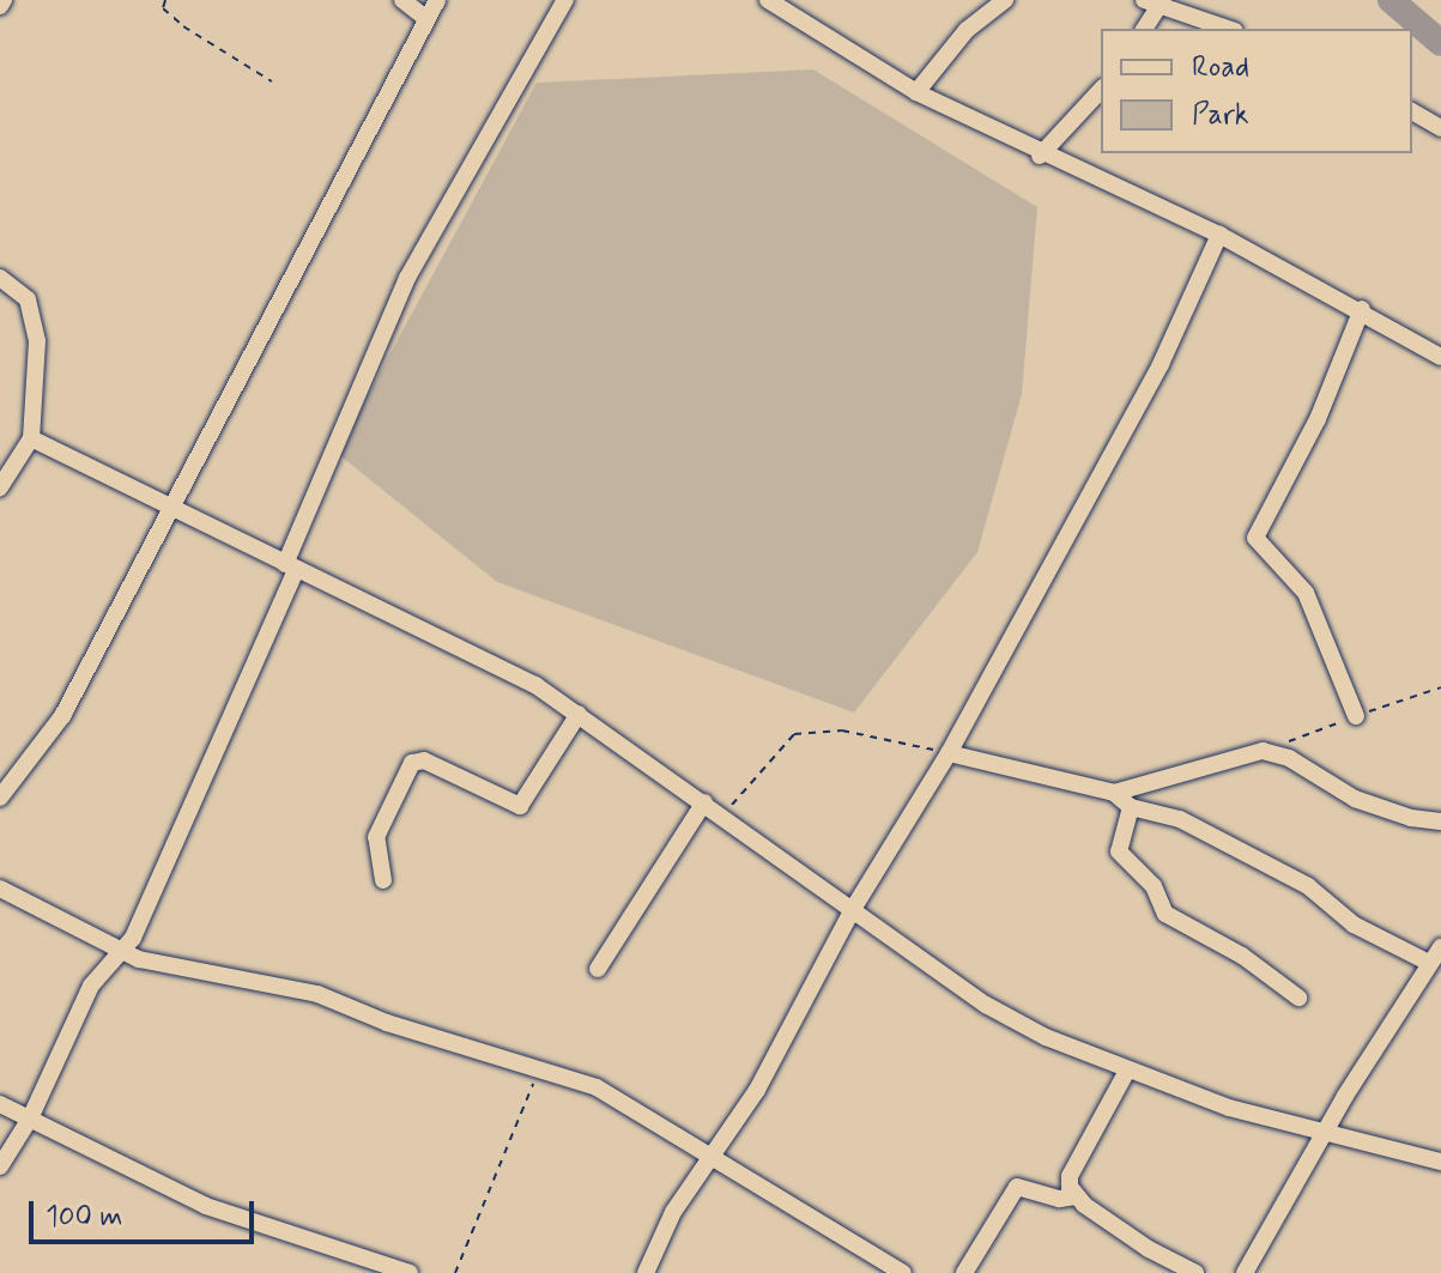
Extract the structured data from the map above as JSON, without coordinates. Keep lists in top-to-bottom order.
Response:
{
  "legend": ["Road", "Park"],
  "scale_bar": "100 m"
}
